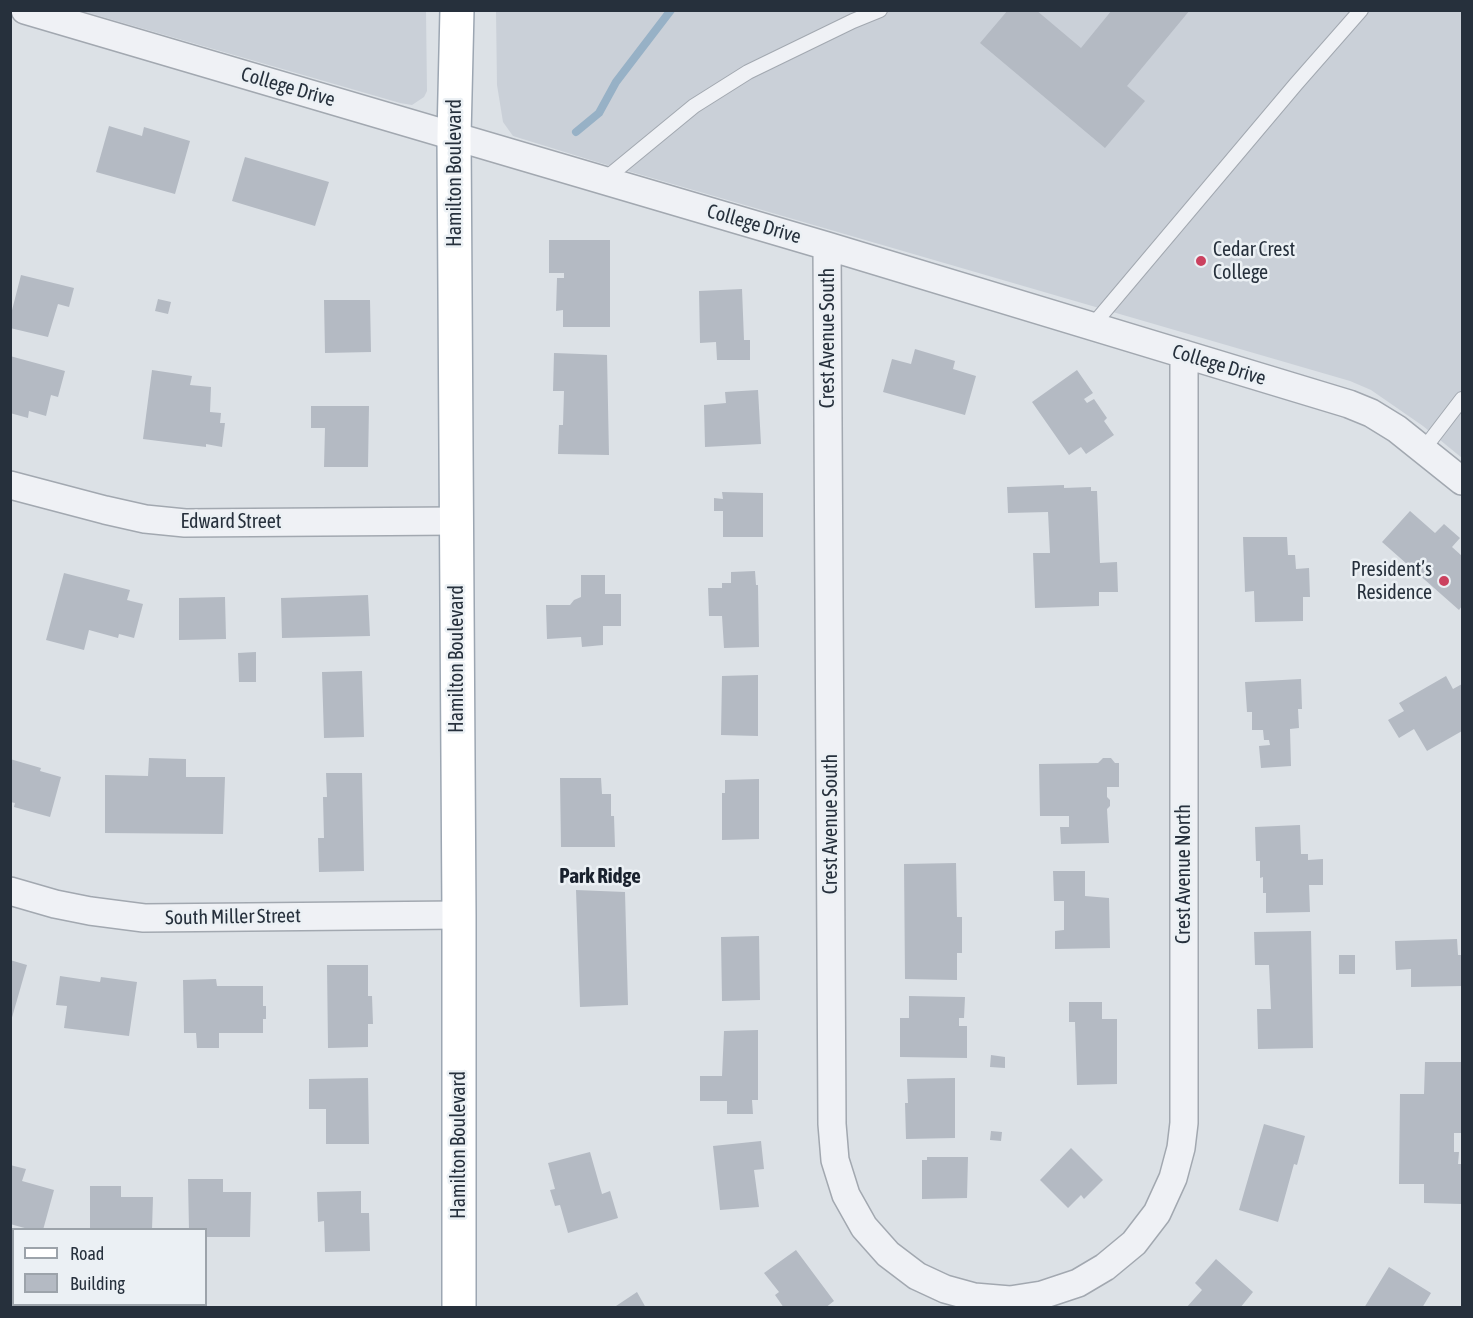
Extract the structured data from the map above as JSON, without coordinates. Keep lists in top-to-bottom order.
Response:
{
  "streets": {
    "main road": ["Hamilton Boulevard"],
    "street": [
      "College Drive",
      "Crest Avenue South",
      "Edward Street",
      "Crest Avenue North",
      "South Miller Street"
    ]
  },
  "crossings": [
    ["College Drive", "Hamilton Boulevard"],
    ["College Drive", "Crest Avenue South"],
    ["College Drive", "Crest Avenue North"],
    ["Hamilton Boulevard", "Edward Street"],
    ["Hamilton Boulevard", "South Miller Street"],
    ["Crest Avenue South", "Crest Avenue North"]
  ],
  "districts": ["Park Ridge"],
  "places": ["Cedar Crest College", "President’s Residence"],
  "legend": ["Road", "Building"]
}
